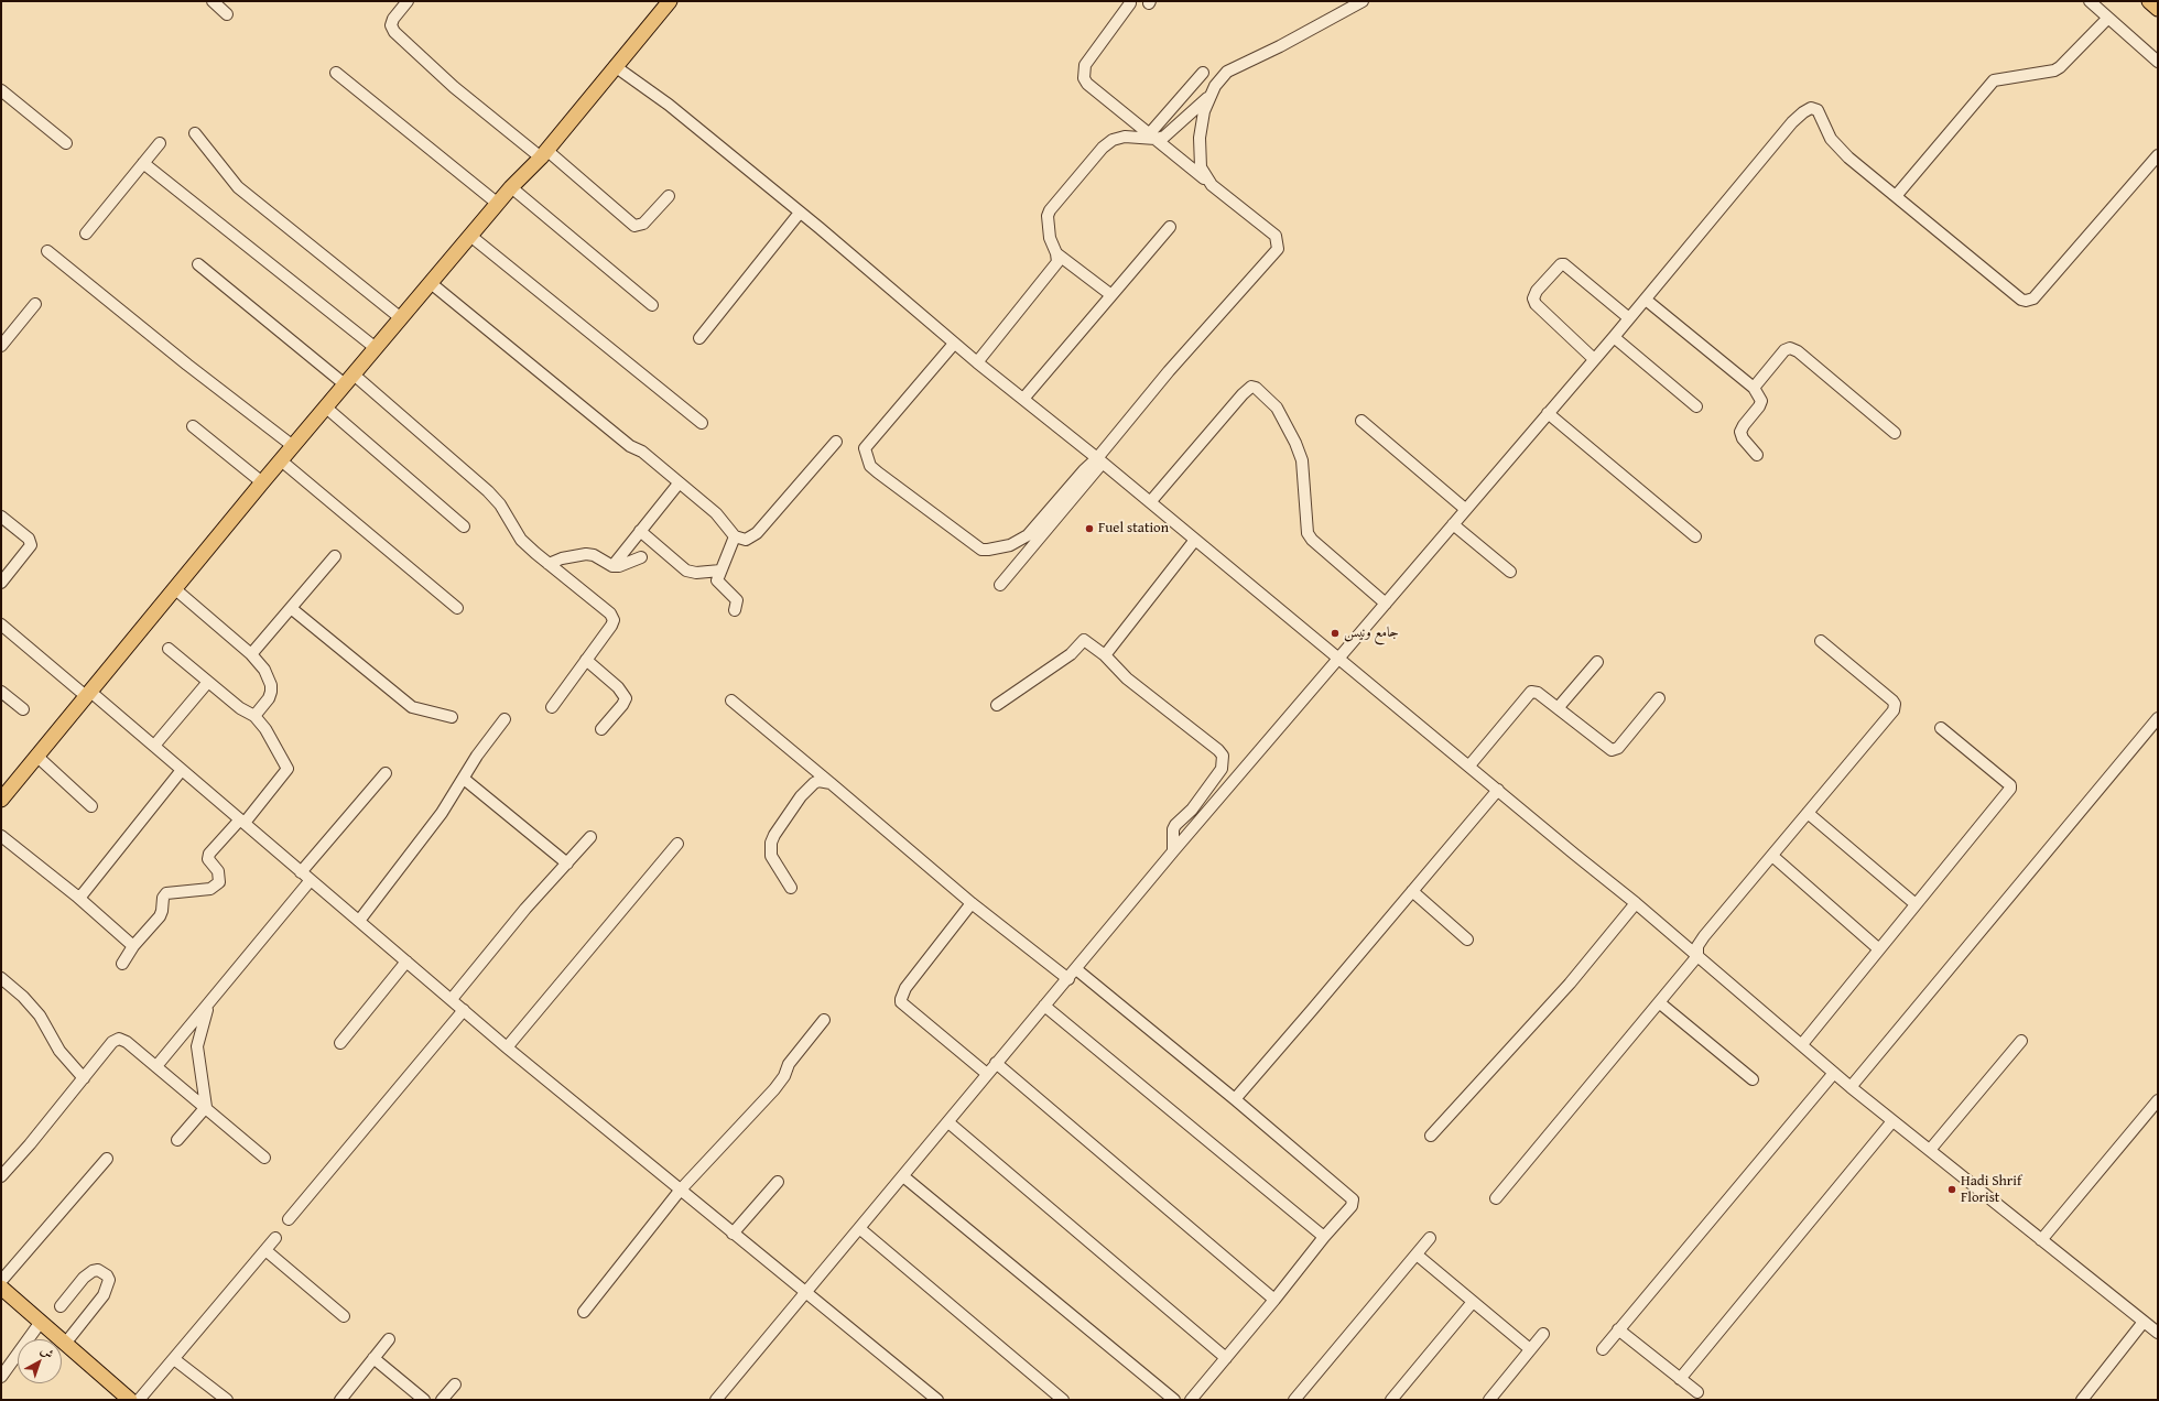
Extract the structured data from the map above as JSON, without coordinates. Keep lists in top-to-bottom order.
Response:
{
  "places": ["Fuel station", "جامع ونيس", "Hadi Shrif Florist"],
  "north": "top right"
}
